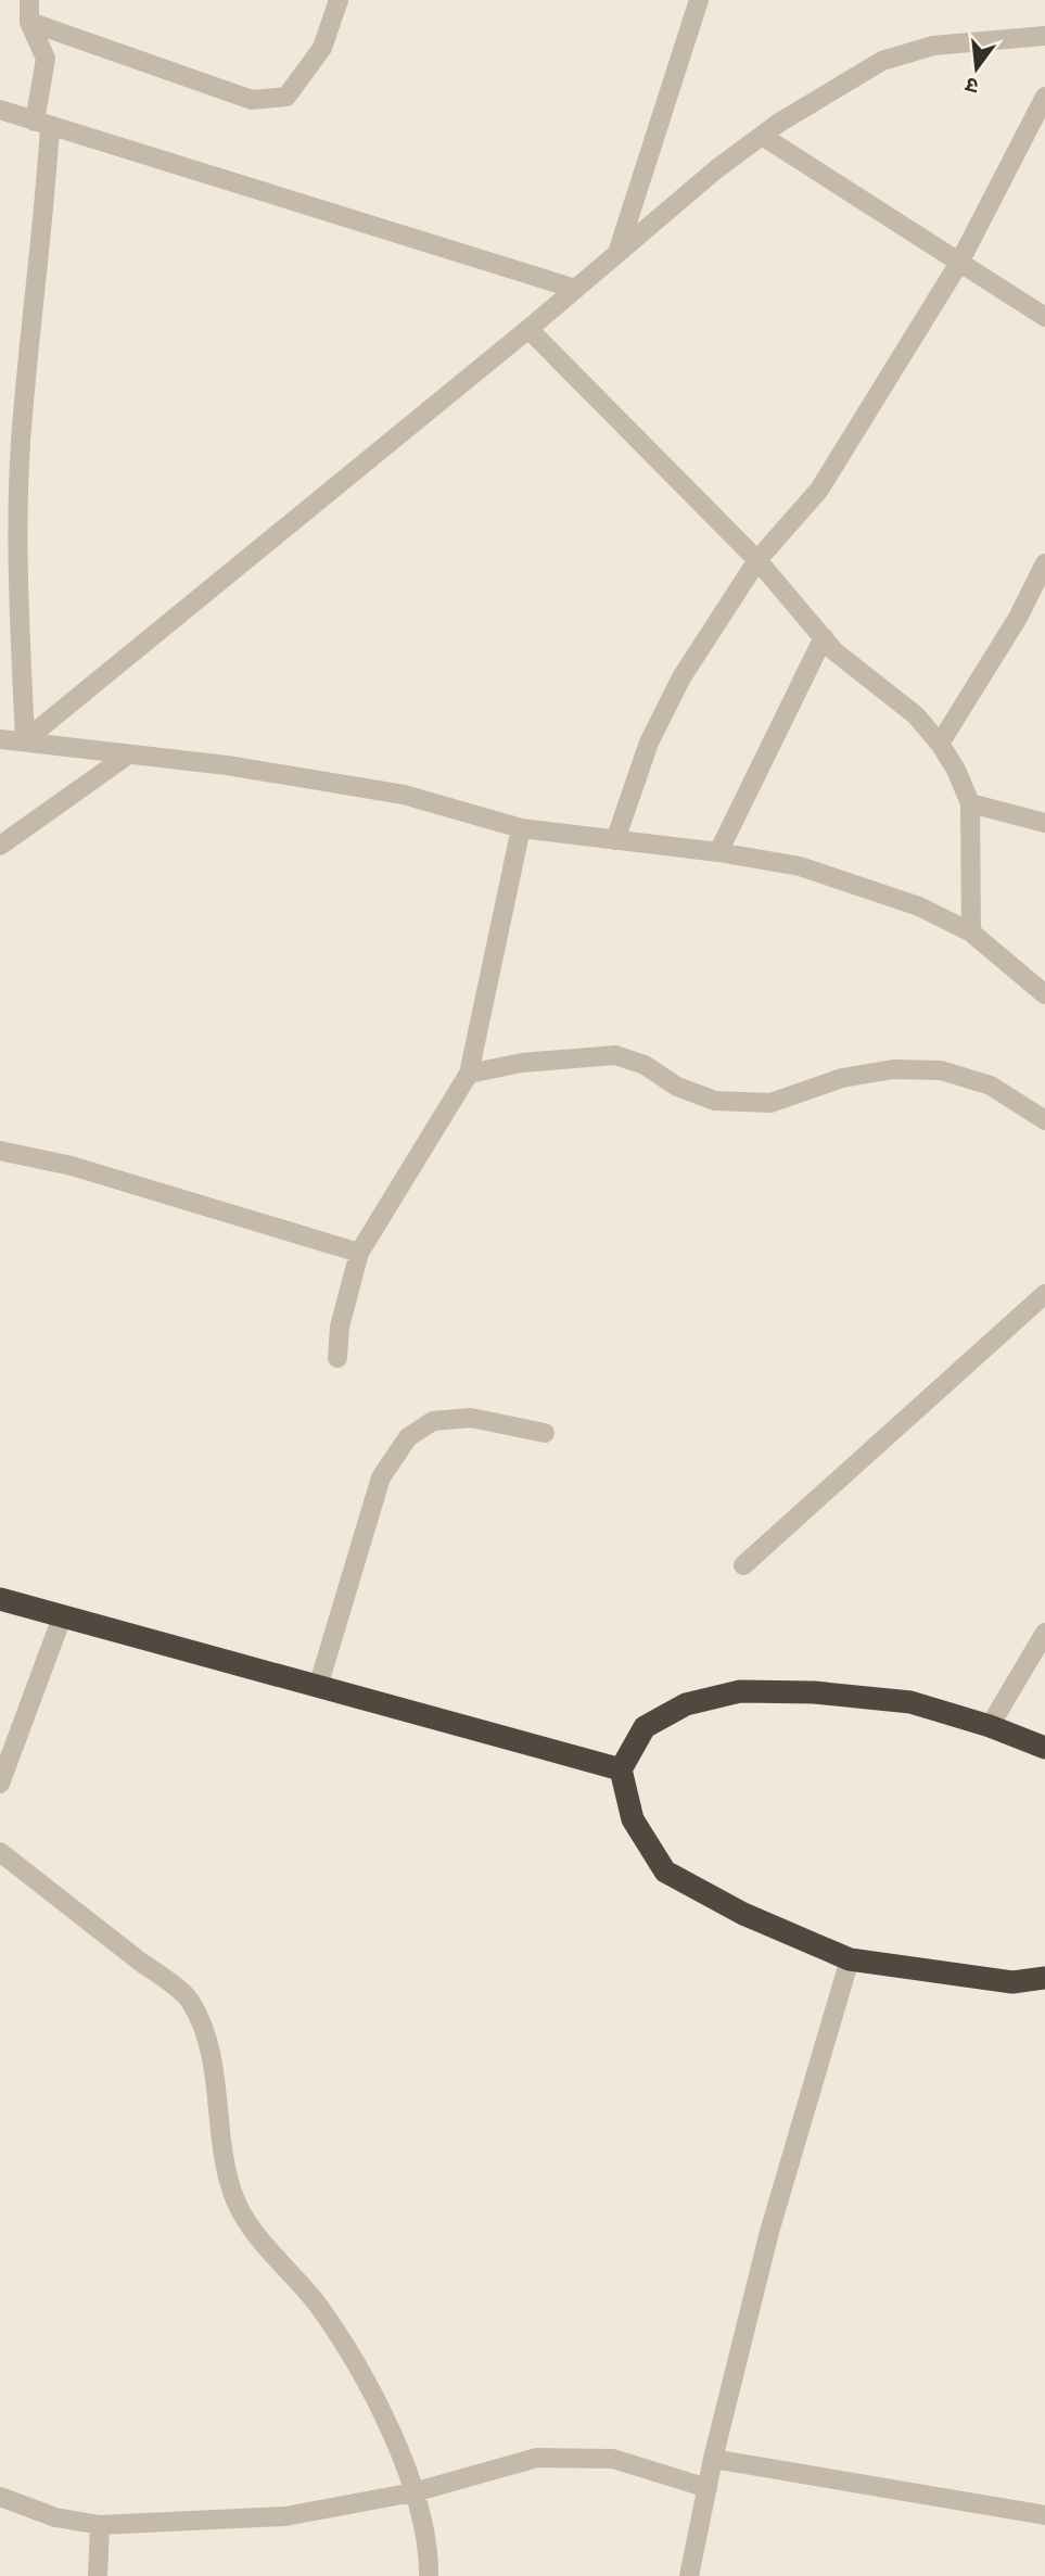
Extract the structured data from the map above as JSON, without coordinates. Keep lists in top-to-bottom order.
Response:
{
  "north": "bottom"
}
